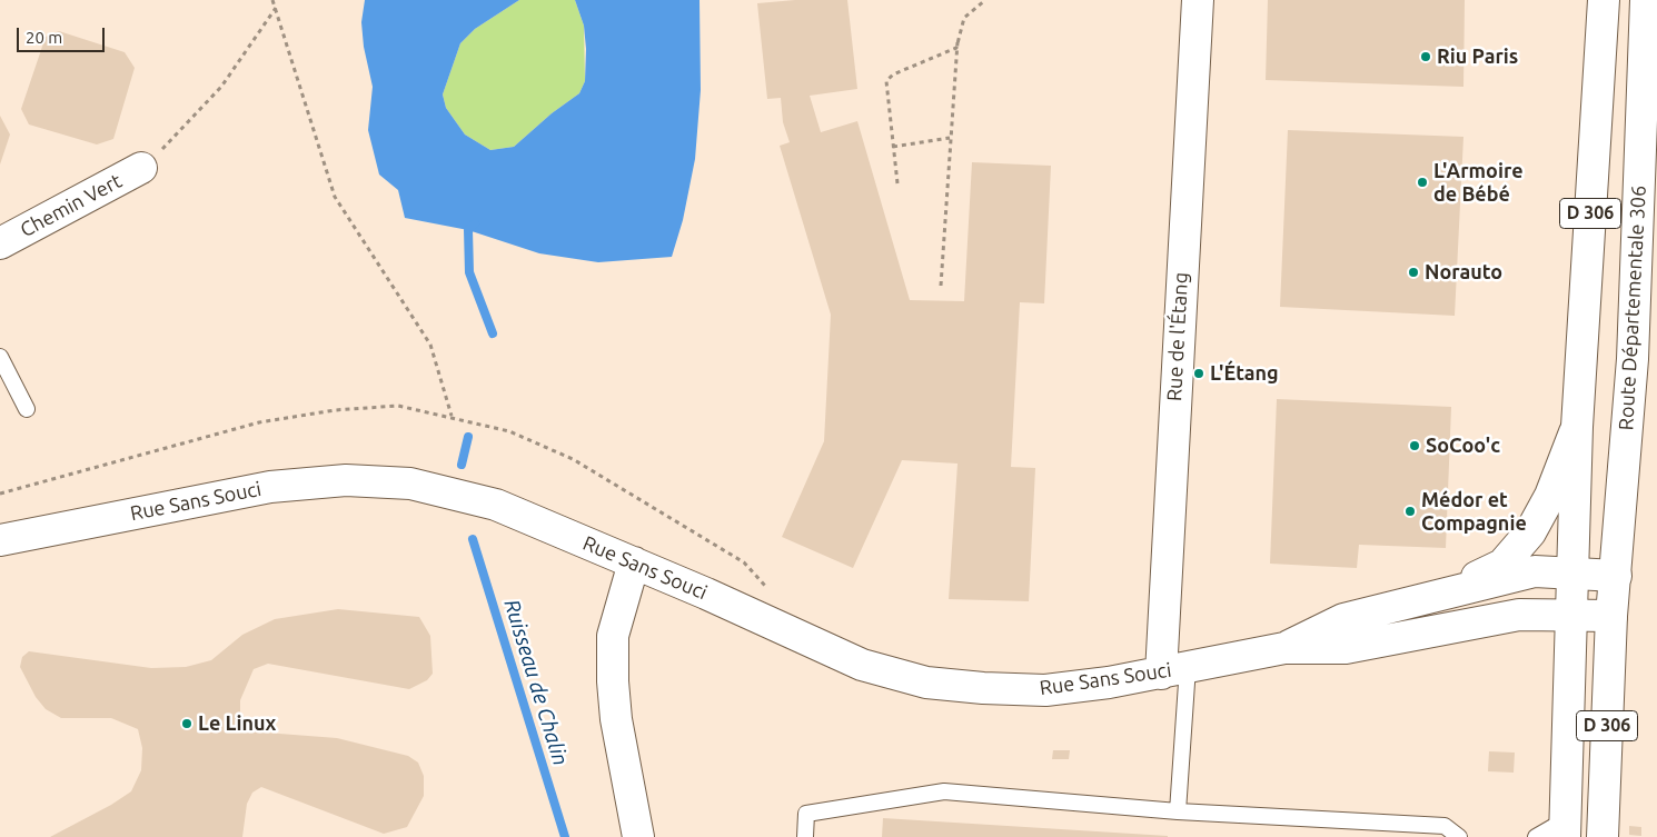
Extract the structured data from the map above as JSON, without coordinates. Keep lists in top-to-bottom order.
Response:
{
  "streets": {
    "main road": [
      "Chemin Vert",
      "D 306",
      "Route Départementale 306",
      "Rue de l'Étang",
      "Rue Sans Souci"
    ]
  },
  "crossings": [
    ["D 306", "Rue Sans Souci"],
    ["Route Départementale 306", "Rue Sans Souci"],
    ["Rue de l'Étang", "Rue Sans Souci"]
  ],
  "water": ["Ruisseau de Chalin"],
  "places": [
    "Riu Paris",
    "L'Armoire de Bébé",
    "Norauto",
    "L'Étang",
    "SoCoo'c",
    "Médor et Compagnie",
    "Le Linux"
  ],
  "scale_bar": "20 m"
}
